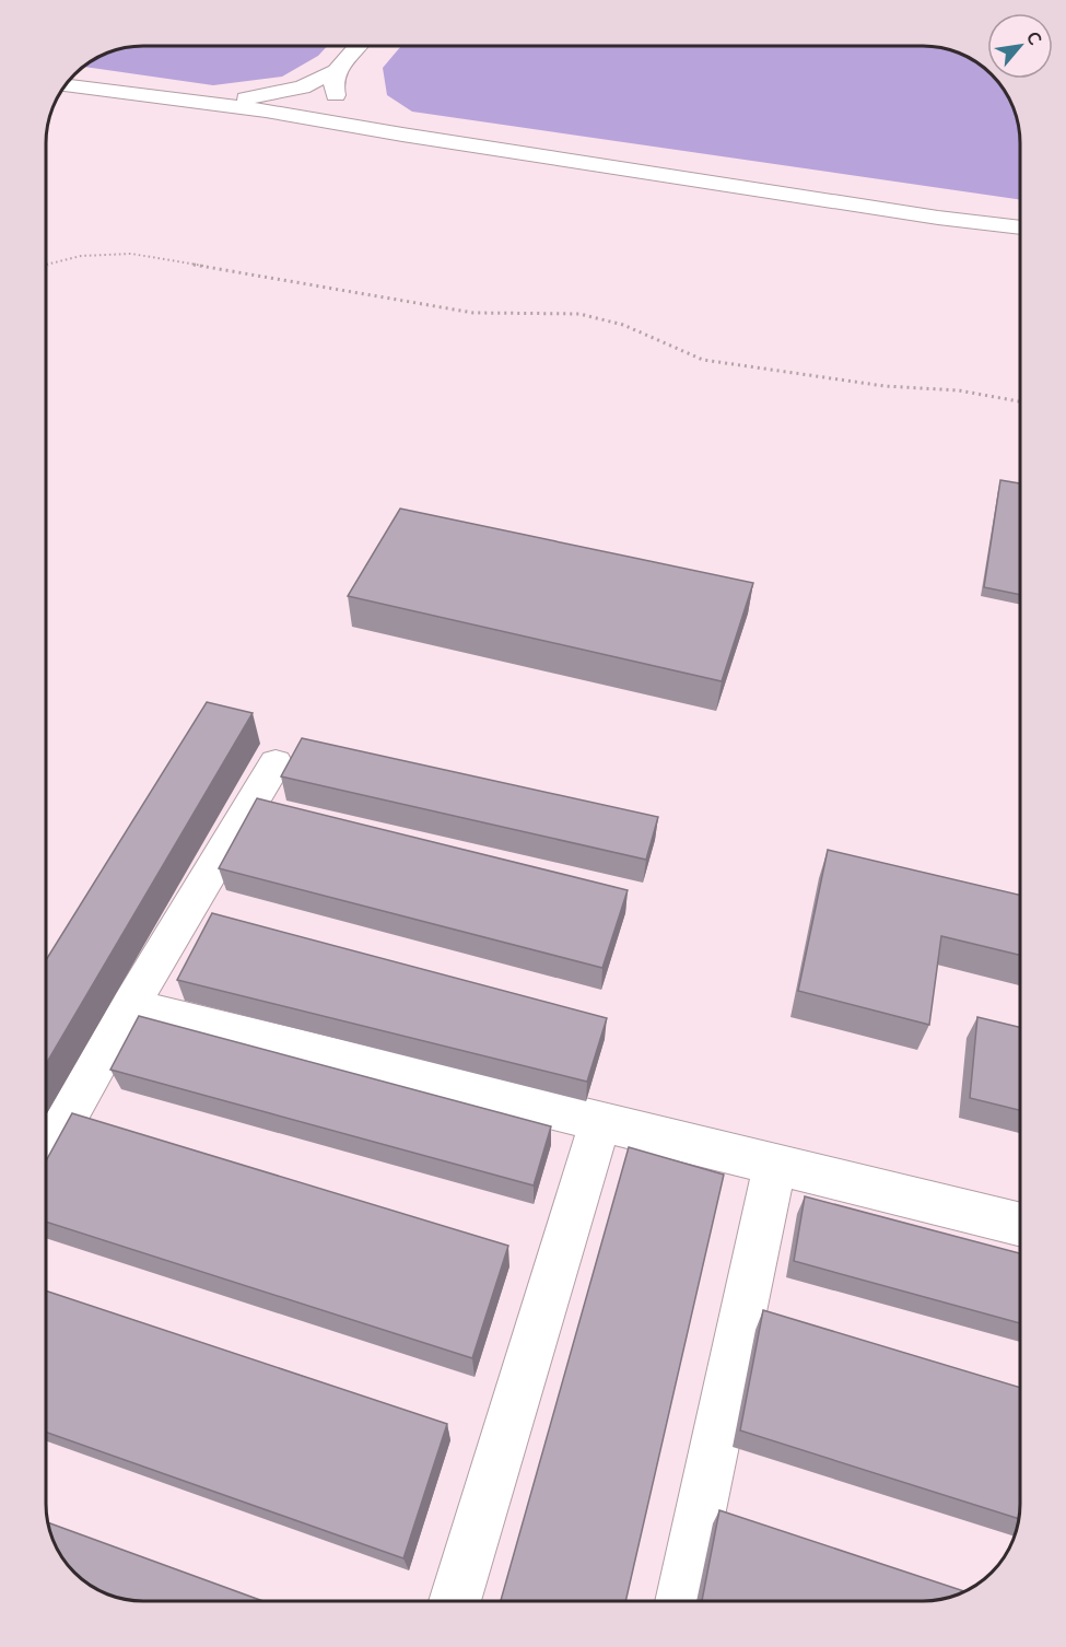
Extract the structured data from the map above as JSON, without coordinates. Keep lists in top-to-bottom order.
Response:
{
  "north": "top right"
}
